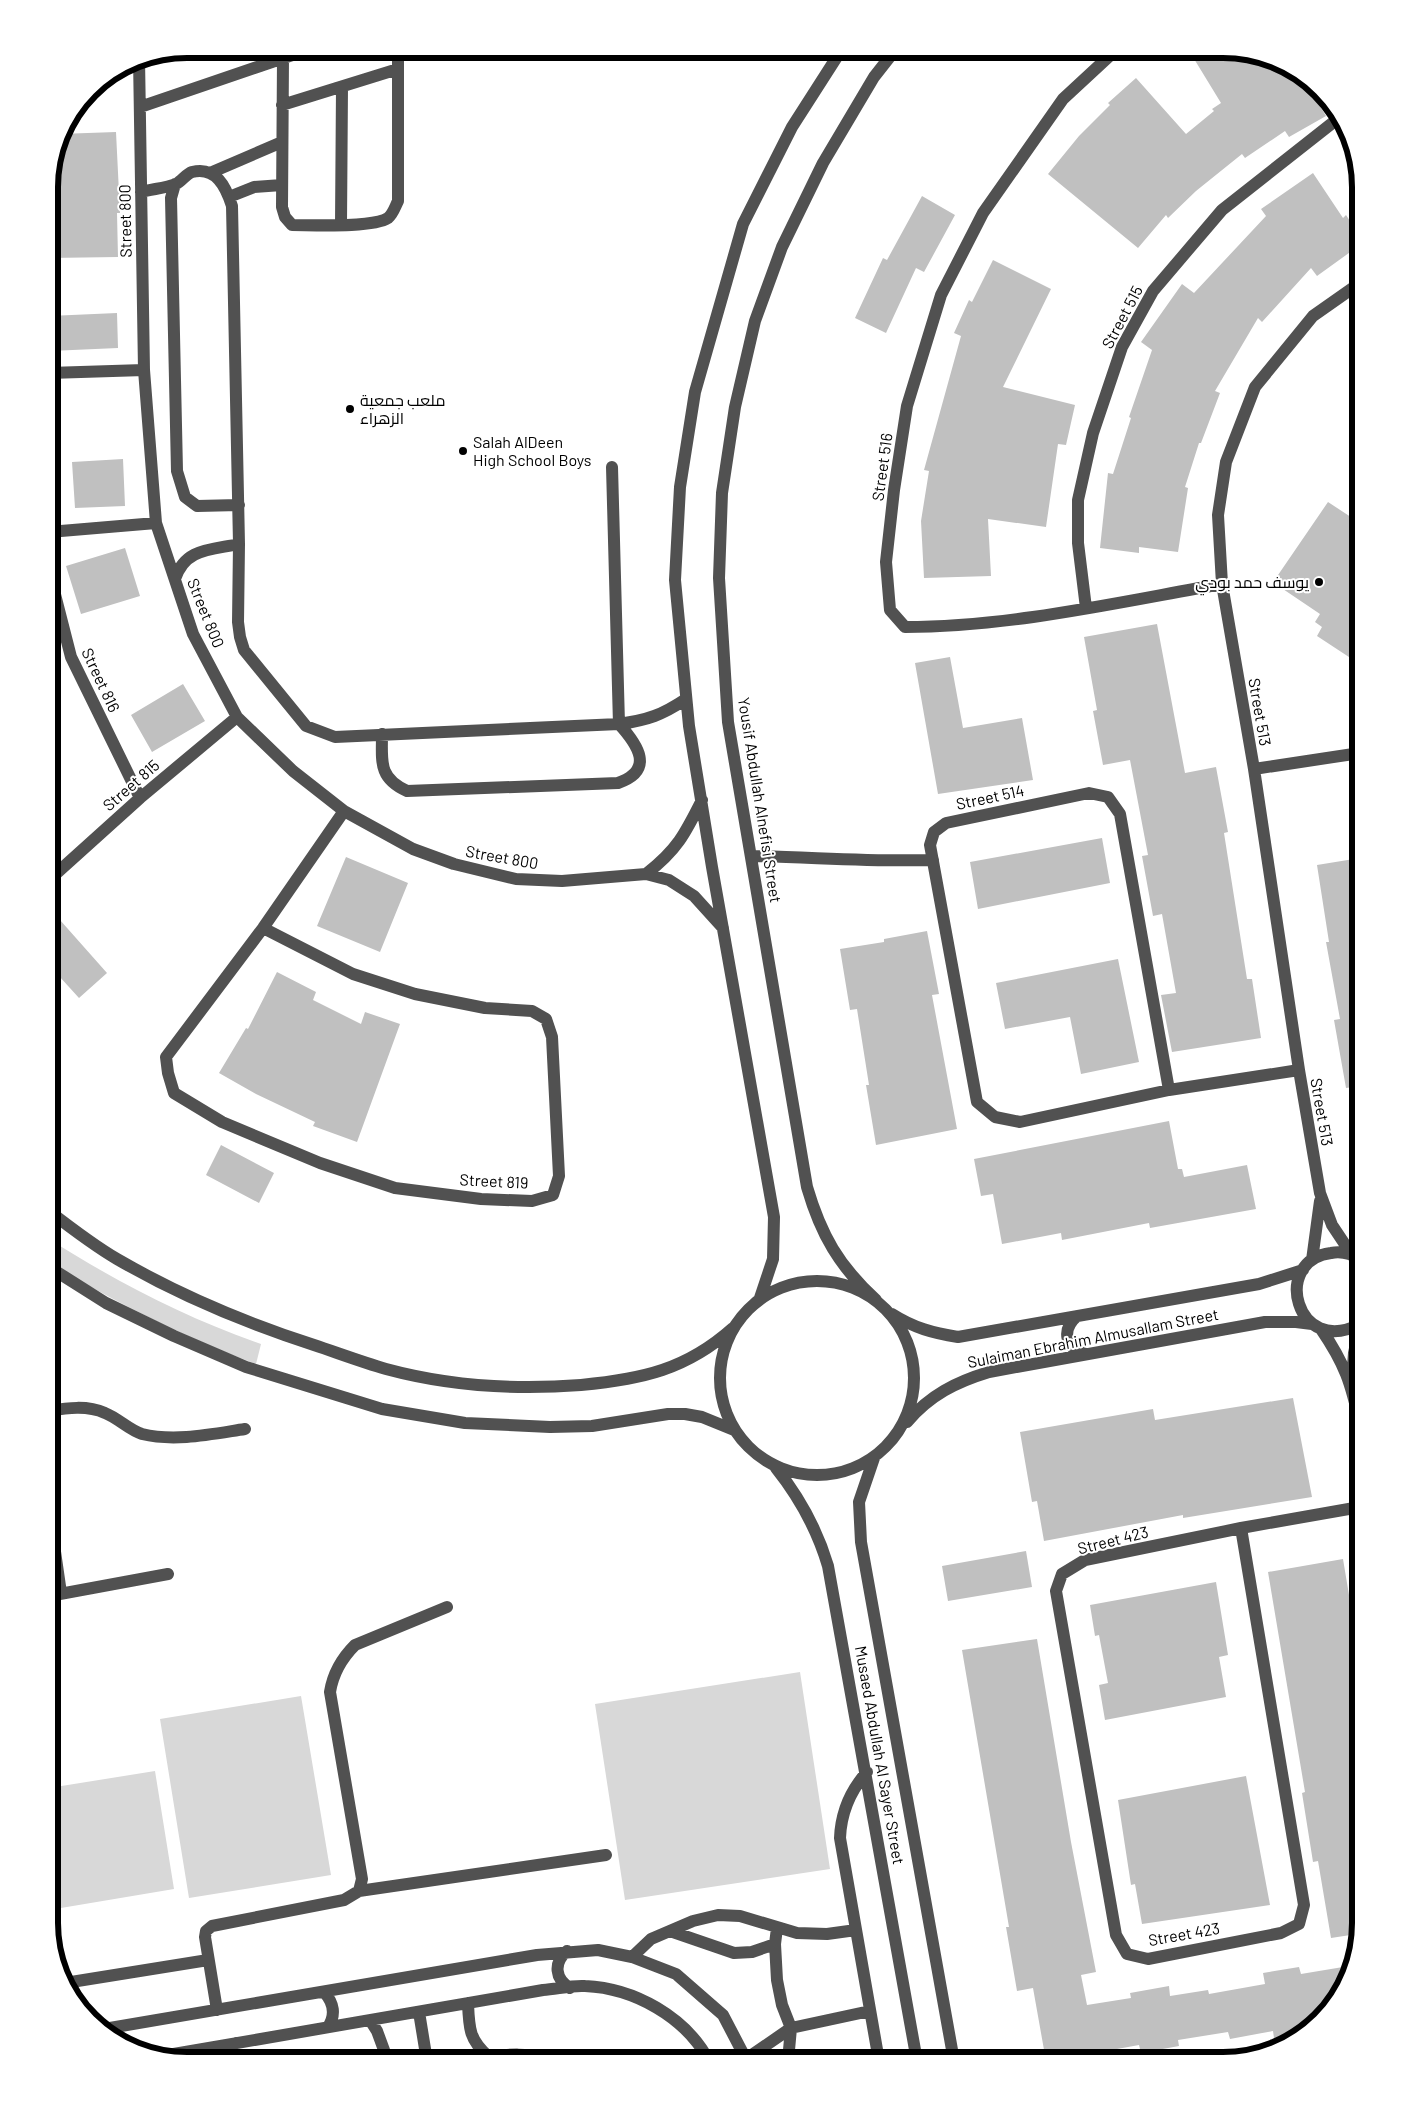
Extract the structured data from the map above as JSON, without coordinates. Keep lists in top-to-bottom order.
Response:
{
  "streets": {
    "street": [
      "Street 800",
      "Street 515",
      "Street 516",
      "Street 816",
      "Street 513",
      "Street 815",
      "Street 514",
      "Yousif Abdullah Alnefisi Street",
      "Street 819",
      "Sulaiman Ebrahim Almusallam Street",
      "Street 423",
      "Musaed Abdullah Al Sayer Street"
    ]
  },
  "crossings": [
    ["Street 800", "Street 815"],
    ["Street 800", "Street 819"],
    ["Street 515", "Street 516"],
    ["Street 516", "Street 513"],
    ["Street 816", "Street 815"],
    ["Street 513", "Street 514"],
    ["Sulaiman Ebrahim Almusallam Street", "Musaed Abdullah Al Sayer Street"]
  ],
  "places": ["ملعب جمعية الزهراء", "Salah AlDeen High School Boys", "يوسف حمد بودي"]
}
